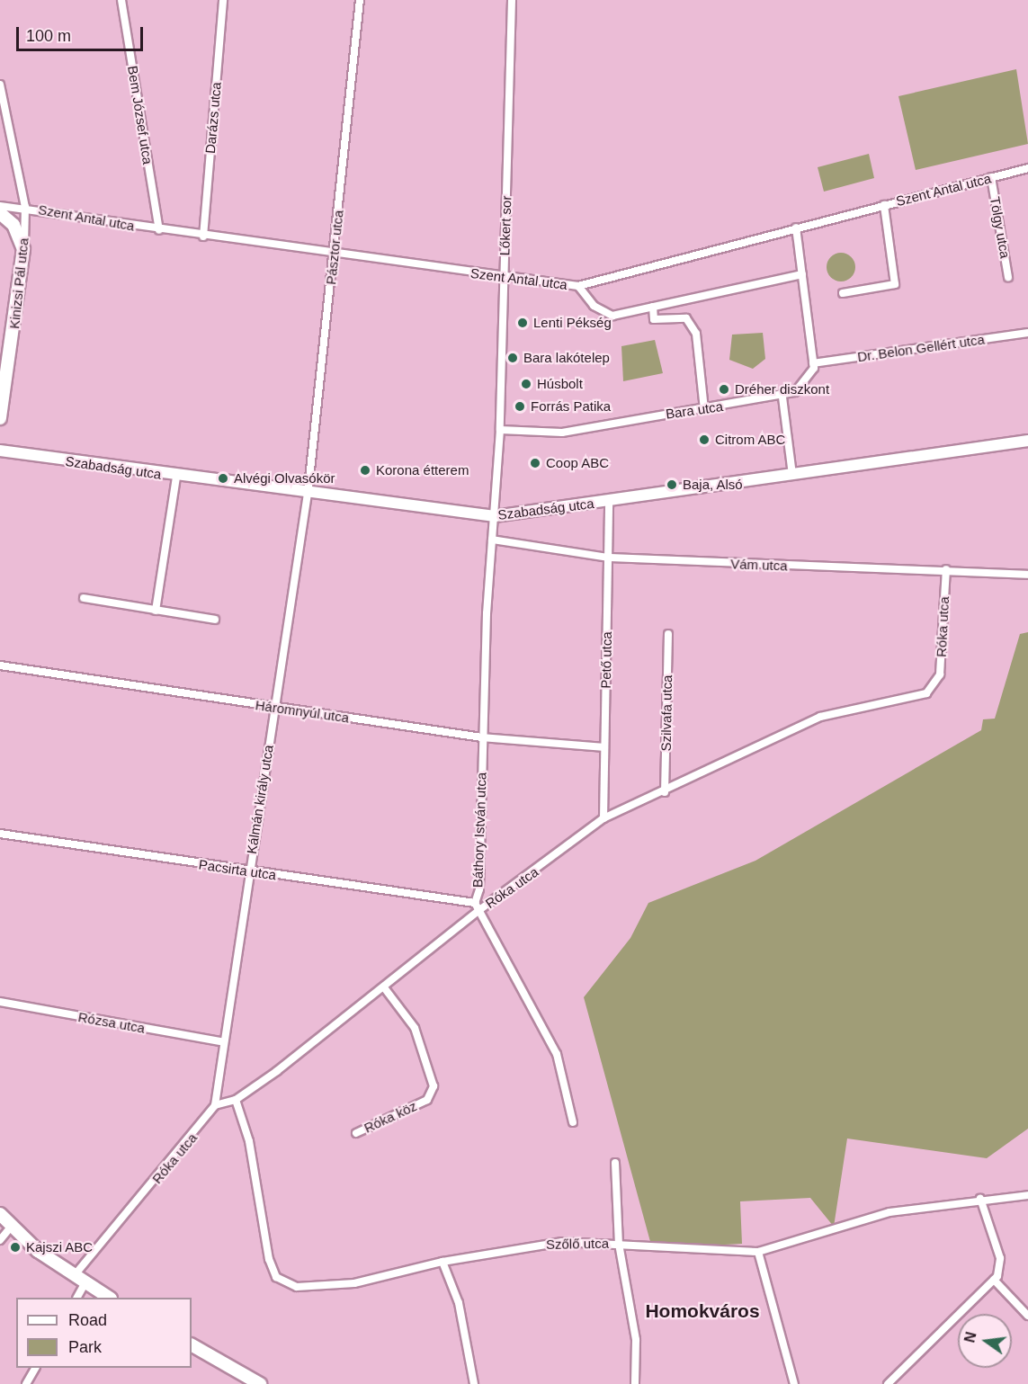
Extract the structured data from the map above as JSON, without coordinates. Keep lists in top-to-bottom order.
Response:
{
  "streets": {
    "main road": ["Kinizsi Pál utca", "Szabadság utca"],
    "street": [
      "Bem József utca",
      "Darázs utca",
      "Szent Antal utca",
      "Lőkert sor",
      "Tölgy utca",
      "Pásztor utca",
      "Dr. Belon Gellért utca",
      "Bara utca",
      "Vám utca",
      "Róka utca",
      "Pető utca",
      "Háromnyúl utca",
      "Szilvafa utca",
      "Kálmán király utca",
      "Báthory István utca",
      "Pacsirta utca",
      "Rózsa utca",
      "Róka köz",
      "Szőlő utca"
    ]
  },
  "crossings": [
    ["Bem József utca", "Szent Antal utca"],
    ["Darázs utca", "Szent Antal utca"],
    ["Szent Antal utca", "Lőkert sor"],
    ["Szent Antal utca", "Tölgy utca"],
    ["Szent Antal utca", "Pásztor utca"],
    ["Szent Antal utca", "Kinizsi Pál utca"],
    ["Lőkert sor", "Bara utca"],
    ["Lőkert sor", "Szabadság utca"],
    ["Lőkert sor", "Báthory István utca"],
    ["Pásztor utca", "Szabadság utca"],
    ["Pásztor utca", "Kálmán király utca"],
    ["Dr. Belon Gellért utca", "Bara utca"],
    ["Szabadság utca", "Pető utca"],
    ["Szabadság utca", "Kálmán király utca"],
    ["Szabadság utca", "Báthory István utca"],
    ["Vám utca", "Róka utca"],
    ["Vám utca", "Pető utca"],
    ["Vám utca", "Báthory István utca"],
    ["Róka utca", "Pető utca"],
    ["Róka utca", "Szilvafa utca"],
    ["Róka utca", "Kálmán király utca"],
    ["Róka utca", "Báthory István utca"],
    ["Róka utca", "Pacsirta utca"],
    ["Róka utca", "Róka köz"],
    ["Róka utca", "Szőlő utca"],
    ["Pető utca", "Háromnyúl utca"],
    ["Háromnyúl utca", "Kálmán király utca"],
    ["Háromnyúl utca", "Báthory István utca"],
    ["Kálmán király utca", "Pacsirta utca"],
    ["Kálmán király utca", "Rózsa utca"],
    ["Báthory István utca", "Pacsirta utca"]
  ],
  "districts": ["Homokváros"],
  "places": [
    "Lenti Pékség",
    "Bara lakótelep",
    "Húsbolt",
    "Dréher diszkont",
    "Forrás Patika",
    "Citrom ABC",
    "Coop ABC",
    "Korona étterem",
    "Alvégi Olvasókör",
    "Baja, Alsó",
    "Kajszi ABC"
  ],
  "legend": ["Road", "Park"],
  "scale_bar": "100 m",
  "north": "left"
}
